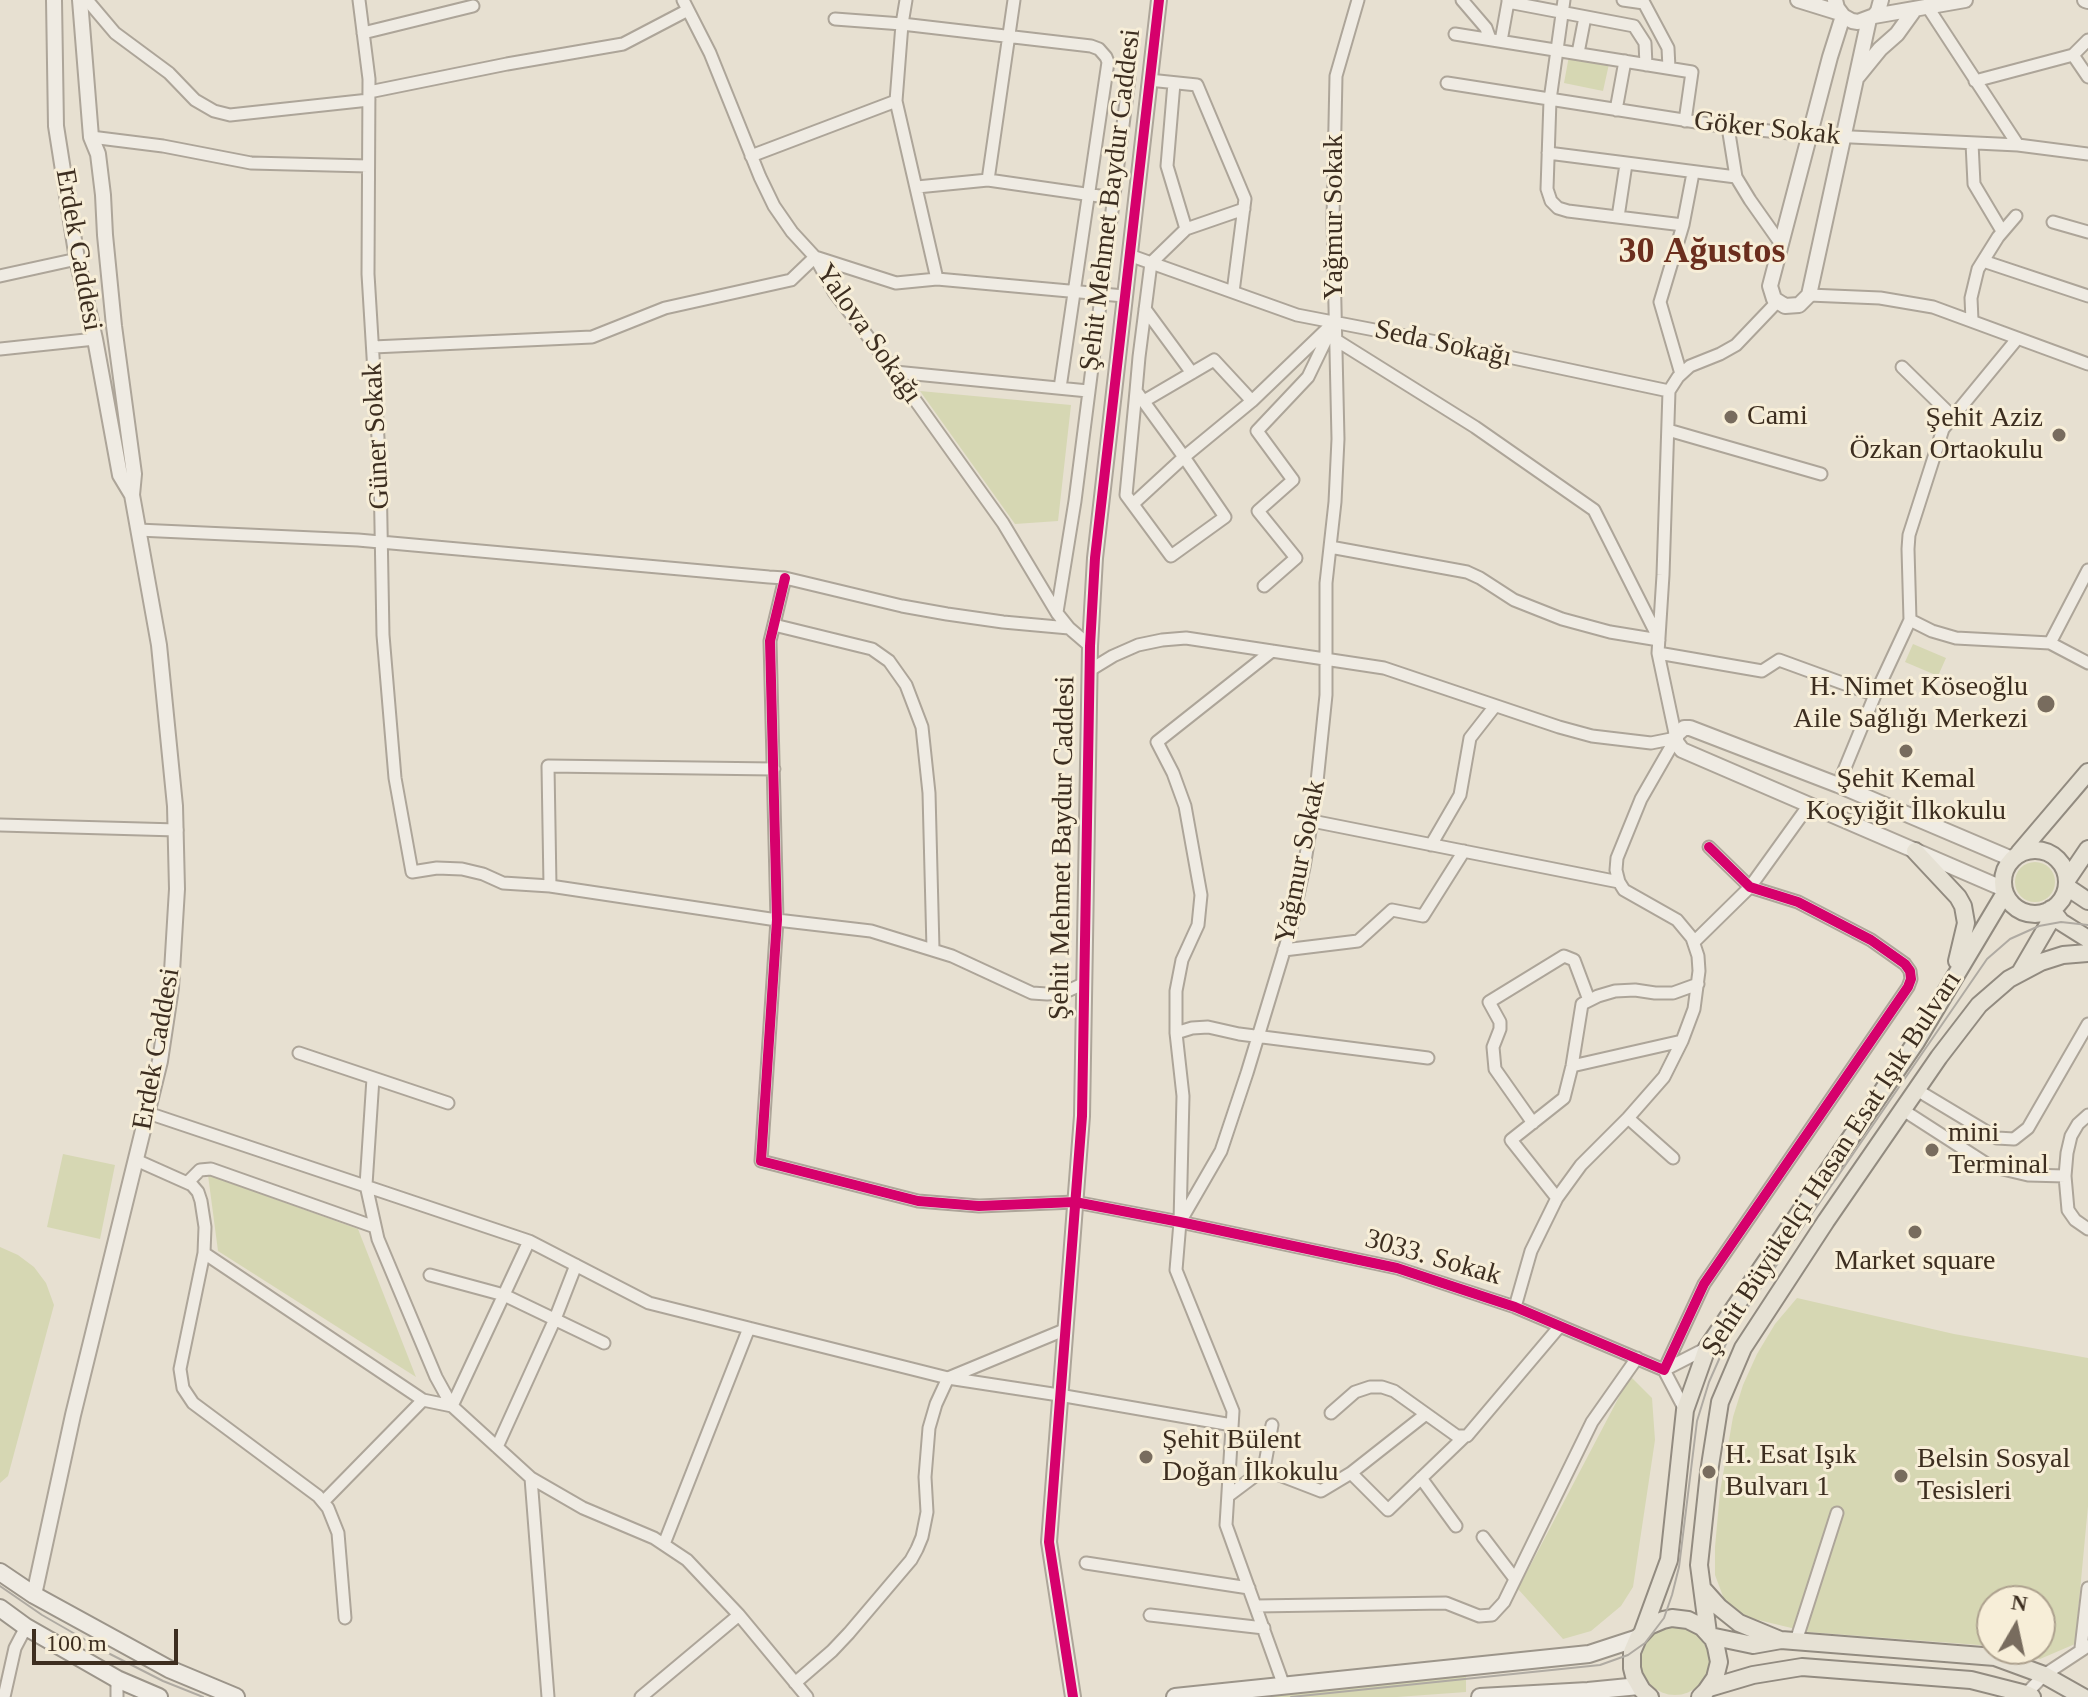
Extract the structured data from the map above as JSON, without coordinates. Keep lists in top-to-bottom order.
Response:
{
  "streets": {
    "main road": ["Şehit Büyükelçi Hasan Esat Işık Bulvarı"],
    "street": [
      "Göker Sokak",
      "Şehit Mehmet Baydur Caddesi",
      "Yağmur Sokak",
      "Erdek Caddesi",
      "Yalova Sokağı",
      "Seda Sokağı",
      "Güner Sokak",
      "3033. Sokak"
    ]
  },
  "crossings": [
    ["Şehit Mehmet Baydur Caddesi", "Yalova Sokağı"],
    ["Şehit Mehmet Baydur Caddesi", "Seda Sokağı"],
    ["Şehit Mehmet Baydur Caddesi", "3033. Sokak"],
    ["Yağmur Sokak", "Seda Sokağı"],
    ["Yağmur Sokak", "3033. Sokak"]
  ],
  "districts": ["30 Ağustos"],
  "places": [
    "Cami",
    "Şehit Aziz Özkan Ortaokulu",
    "H. Nimet Köseoğlu Aile Sağlığı Merkezi",
    "Şehit Kemal Koçyiğit İlkokulu",
    "mini Terminal",
    "Market square",
    "Şehit Bülent Doğan İlkokulu",
    "H. Esat Işık Bulvarı 1",
    "Belsin Sosyal Tesisleri"
  ],
  "scale_bar": "100 m",
  "north": "top"
}
